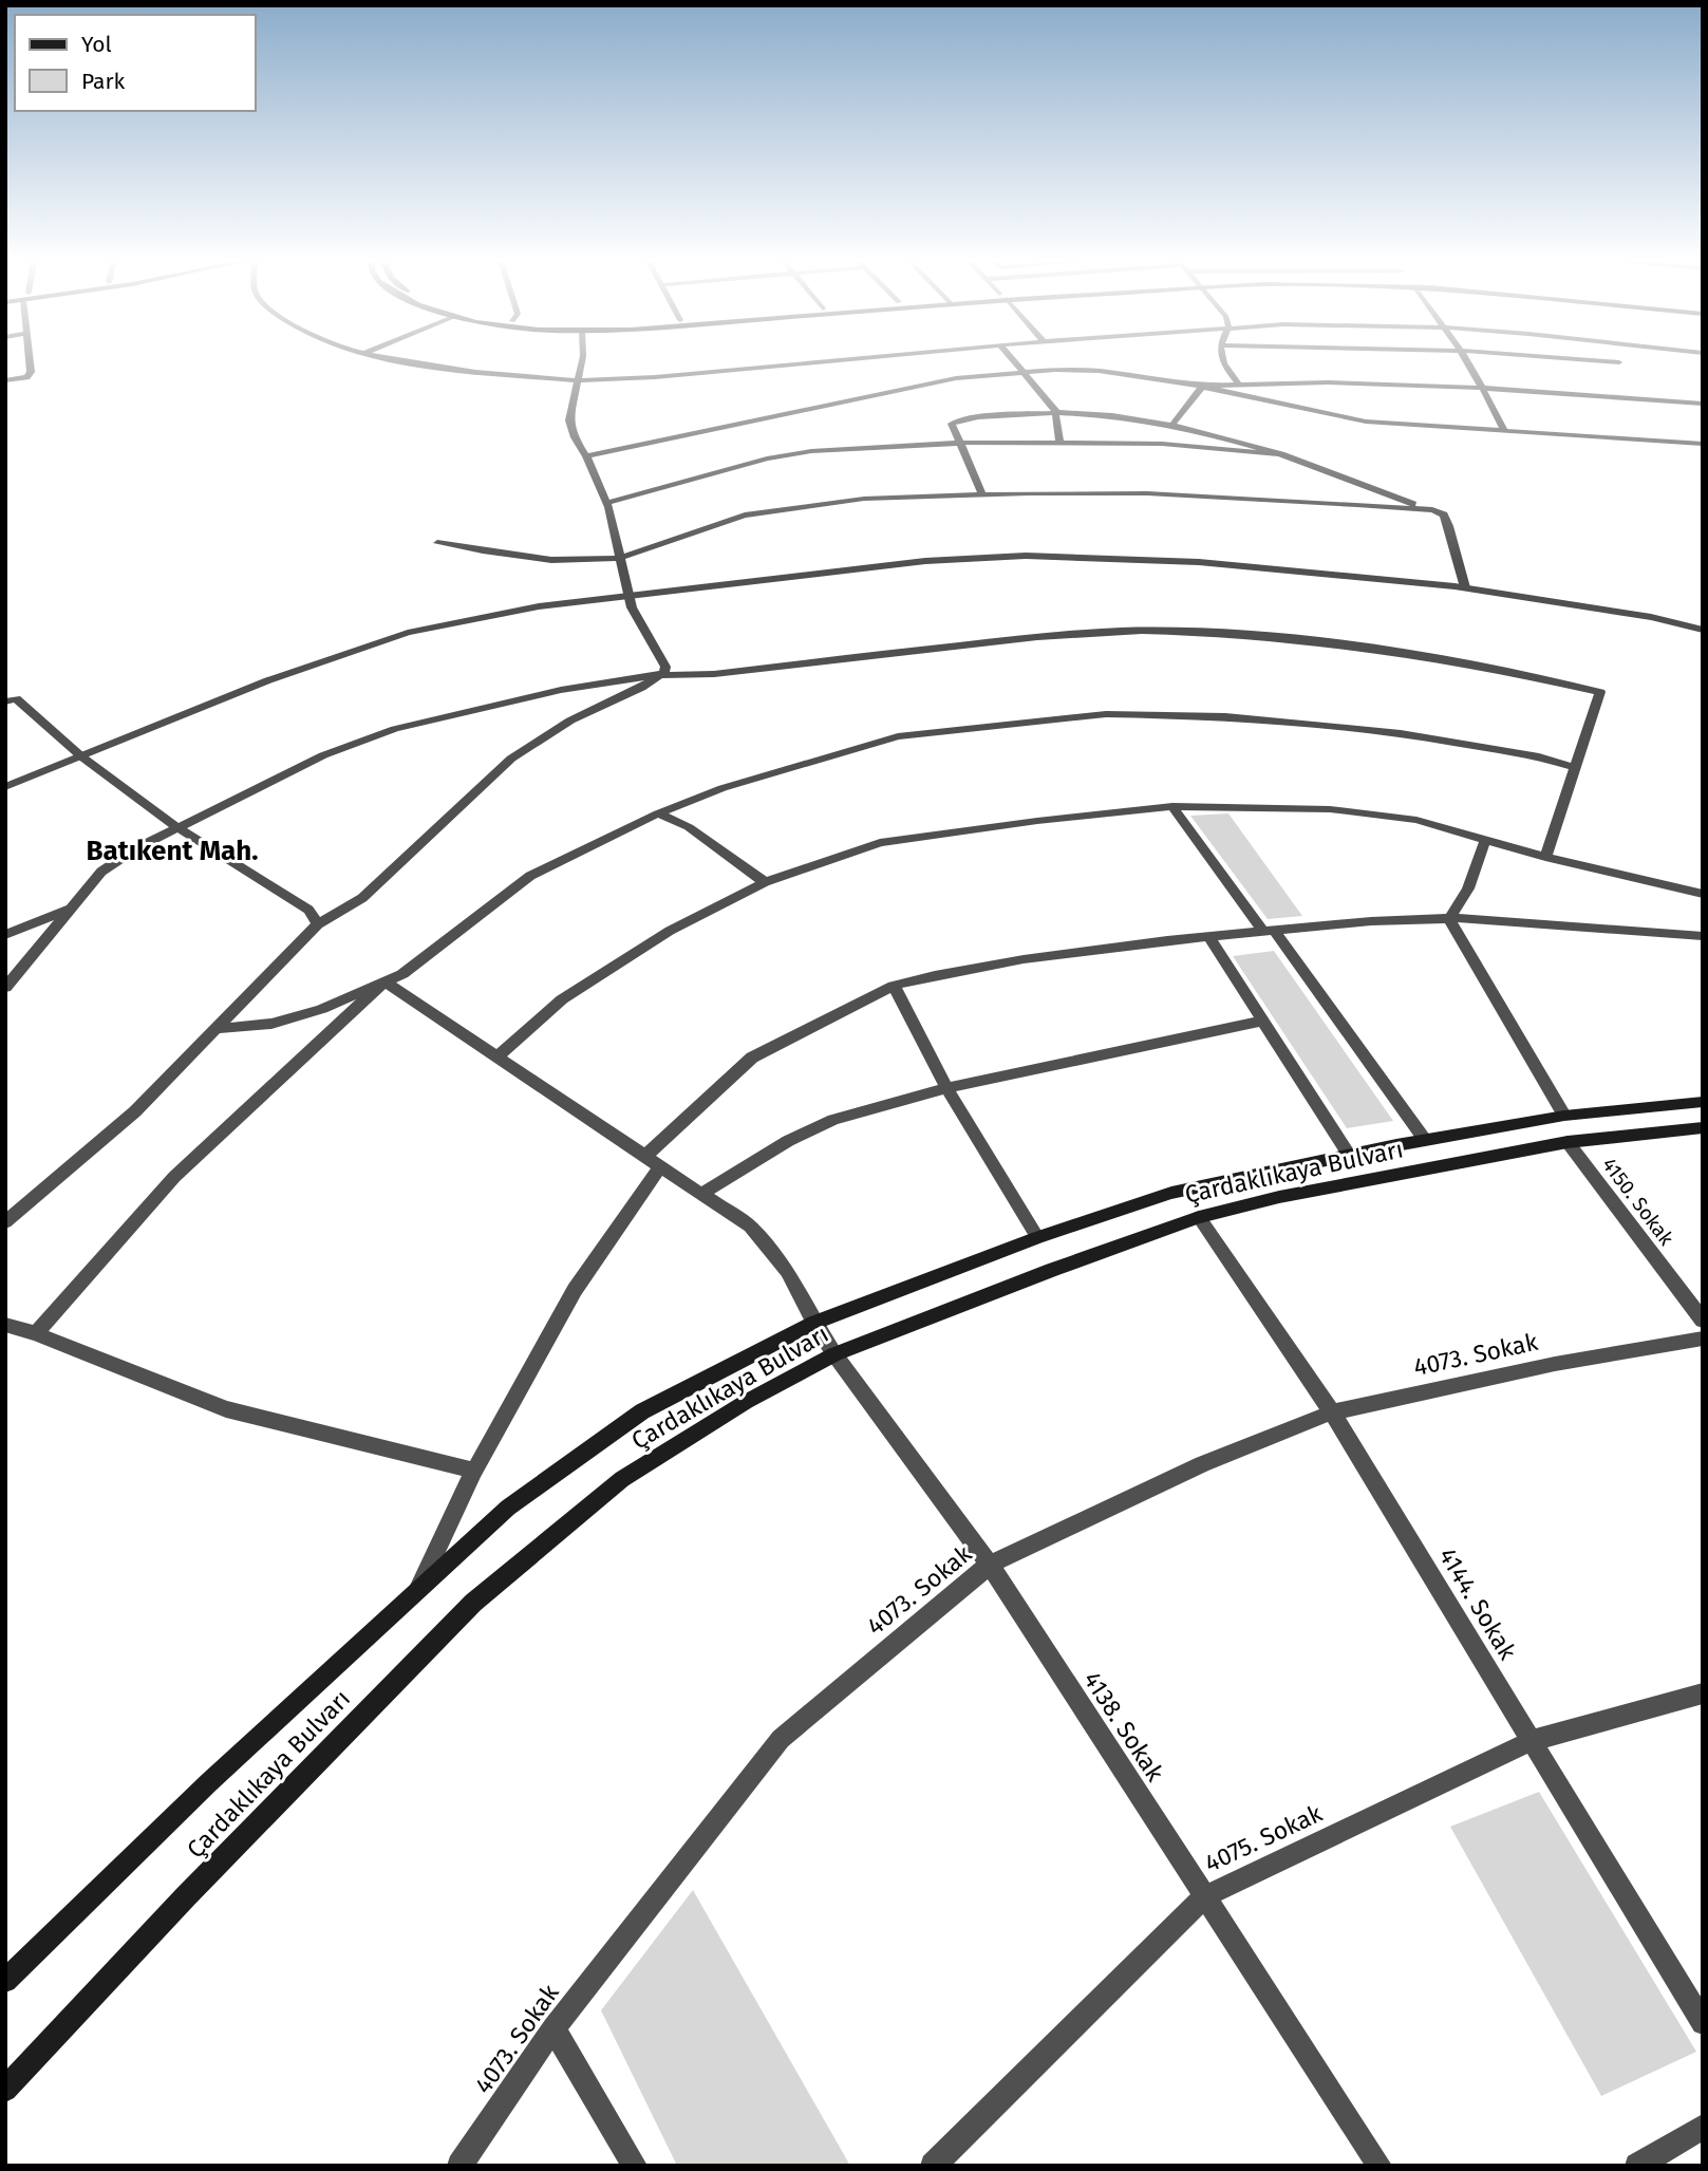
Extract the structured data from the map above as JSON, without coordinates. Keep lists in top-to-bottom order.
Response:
{
  "streets": {
    "main road": ["Çardaklıkaya Bulvarı"],
    "street": [
      "4150. Sokak",
      "4073. Sokak",
      "4144. Sokak",
      "4138. Sokak",
      "4075. Sokak"
    ]
  },
  "crossings": [
    ["Çardaklıkaya Bulvarı", "4150. Sokak"],
    ["Çardaklıkaya Bulvarı", "4144. Sokak"],
    ["Çardaklıkaya Bulvarı", "4138. Sokak"],
    ["4073. Sokak", "4144. Sokak"],
    ["4073. Sokak", "4138. Sokak"],
    ["4144. Sokak", "4075. Sokak"],
    ["4138. Sokak", "4075. Sokak"]
  ],
  "districts": ["Batıkent Mah."],
  "legend": ["Yol", "Park"]
}
